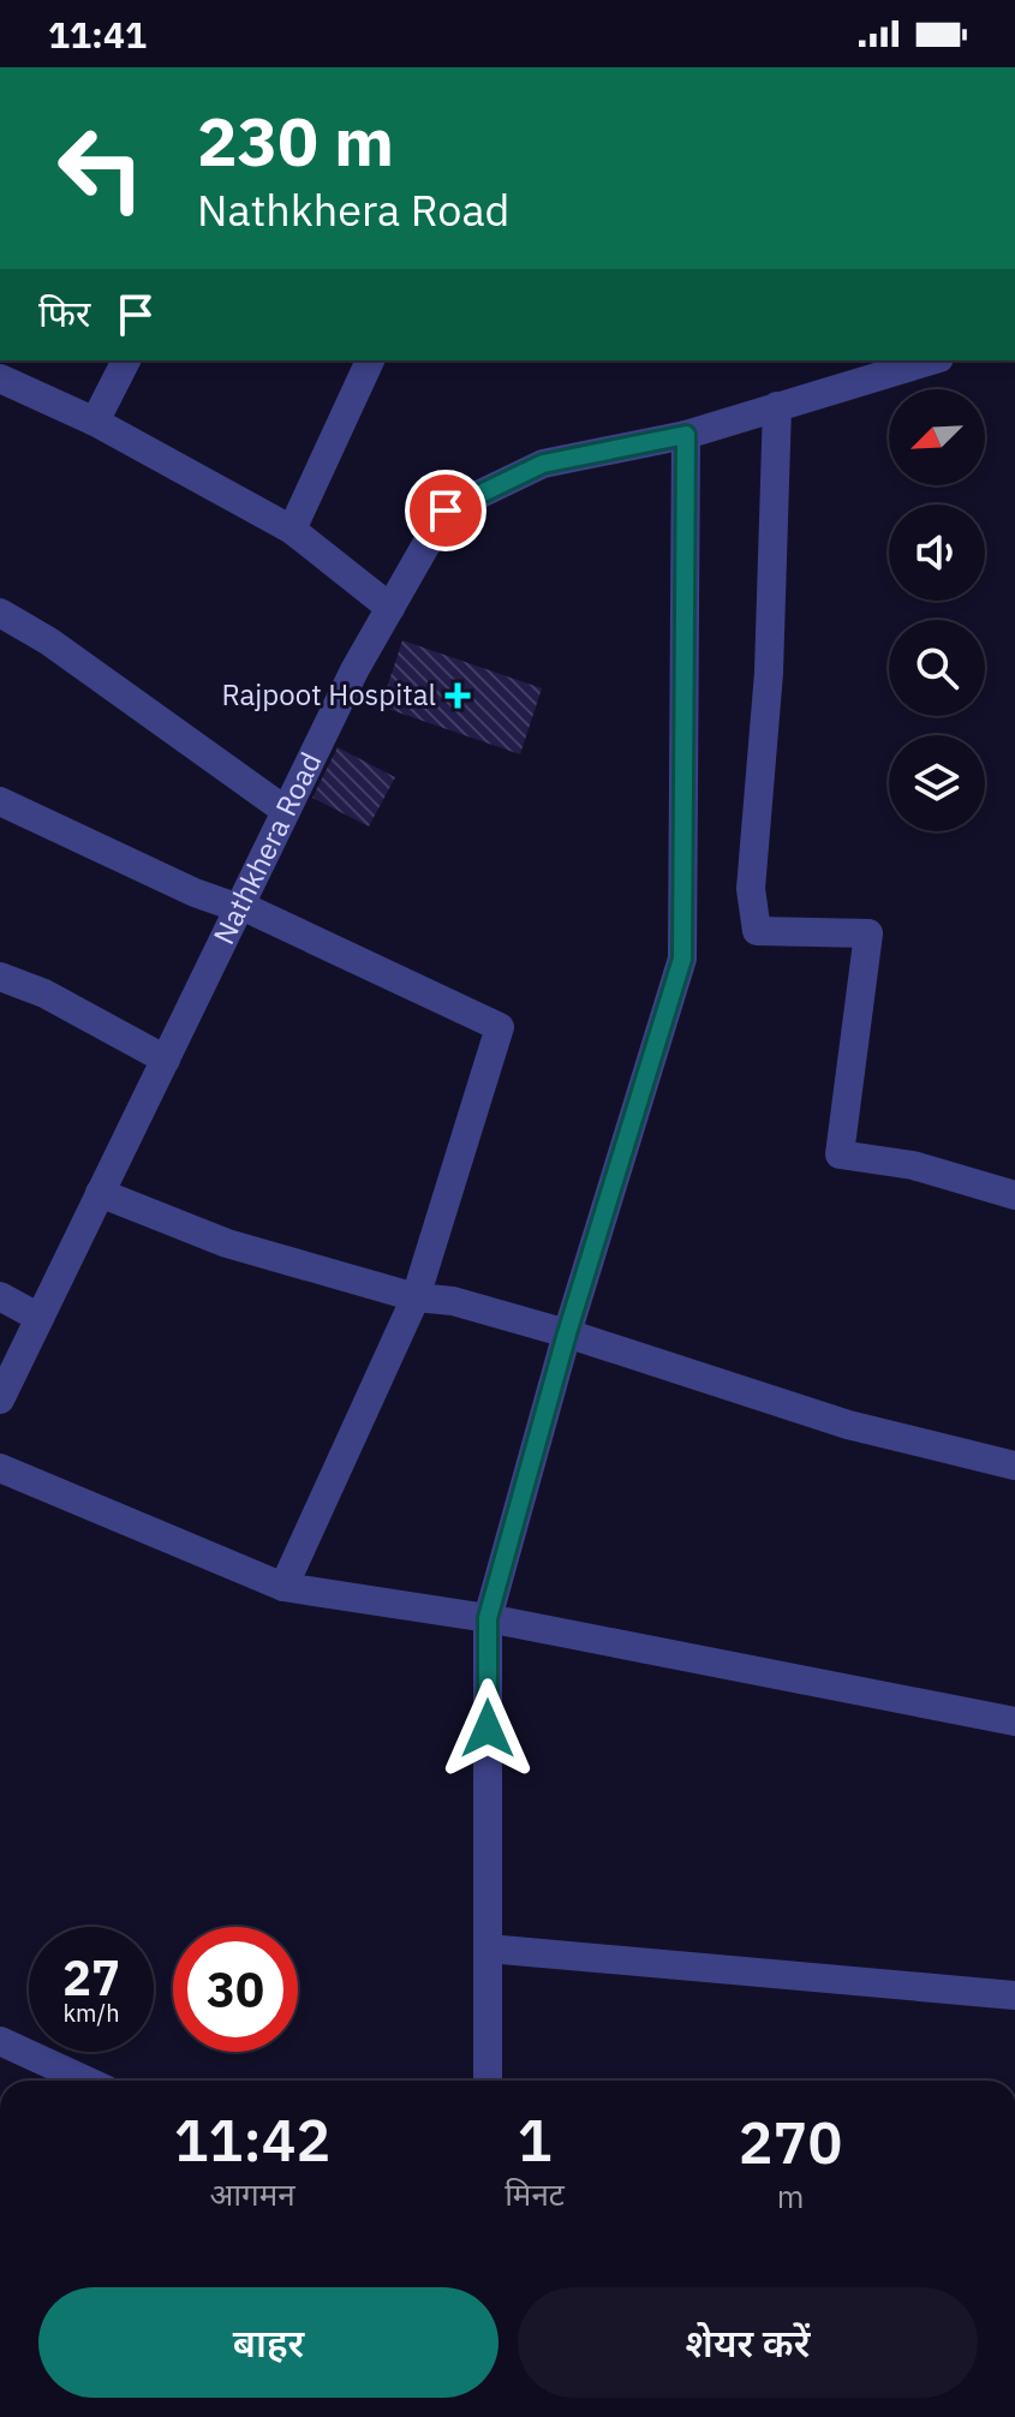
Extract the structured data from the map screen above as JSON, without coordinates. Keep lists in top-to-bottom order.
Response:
{
  "streets": {
    "street": ["Nathkhera Road"]
  },
  "places": {
    "health": ["Rajpoot Hospital"]
  },
  "north": "bottom left",
  "page": {
    "status": "11:41",
    "turn": ["230 m", "Nathkhera Road"],
    "then": "फिर",
    "speed": "27 km/h",
    "limit": "30",
    "eta": [
      "11:42",
      "आगमन",
      "1",
      "मिनट",
      "270",
      "m"
    ],
    "buttons": ["बाहर", "शेयर करें"]
  }
}
